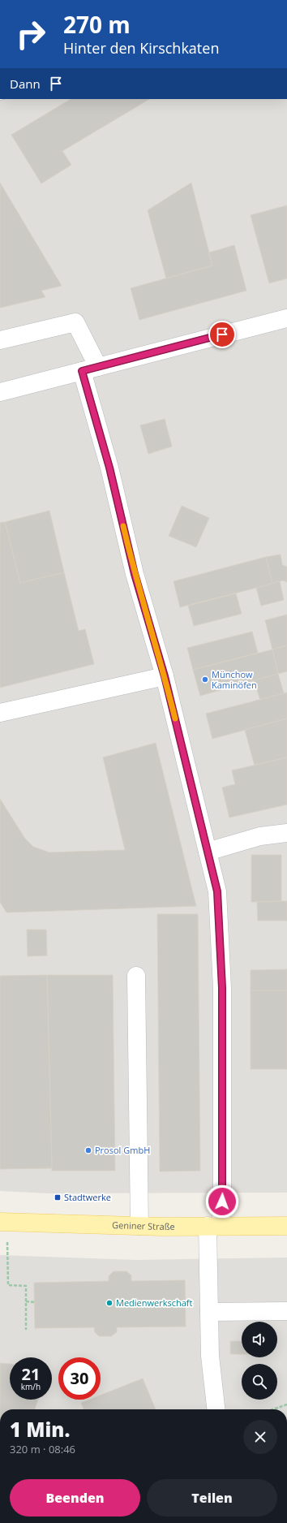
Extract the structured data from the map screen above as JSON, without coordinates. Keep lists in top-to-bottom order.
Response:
{
  "streets": {
    "main road": ["Geniner Straße"]
  },
  "places": {
    "other": ["Münchow Kaminöfen", "Prosol GmbH", "Medienwerkschaft"],
    "transit": ["Stadtwerke"]
  },
  "page": {
    "turn": ["270 m", "Hinter den Kirschkaten"],
    "then": "Dann",
    "speed": "21 km/h",
    "limit": "30",
    "heading": ["1 Min.", "320 m · 08:46"],
    "buttons": ["Beenden", "Teilen"]
  }
}
